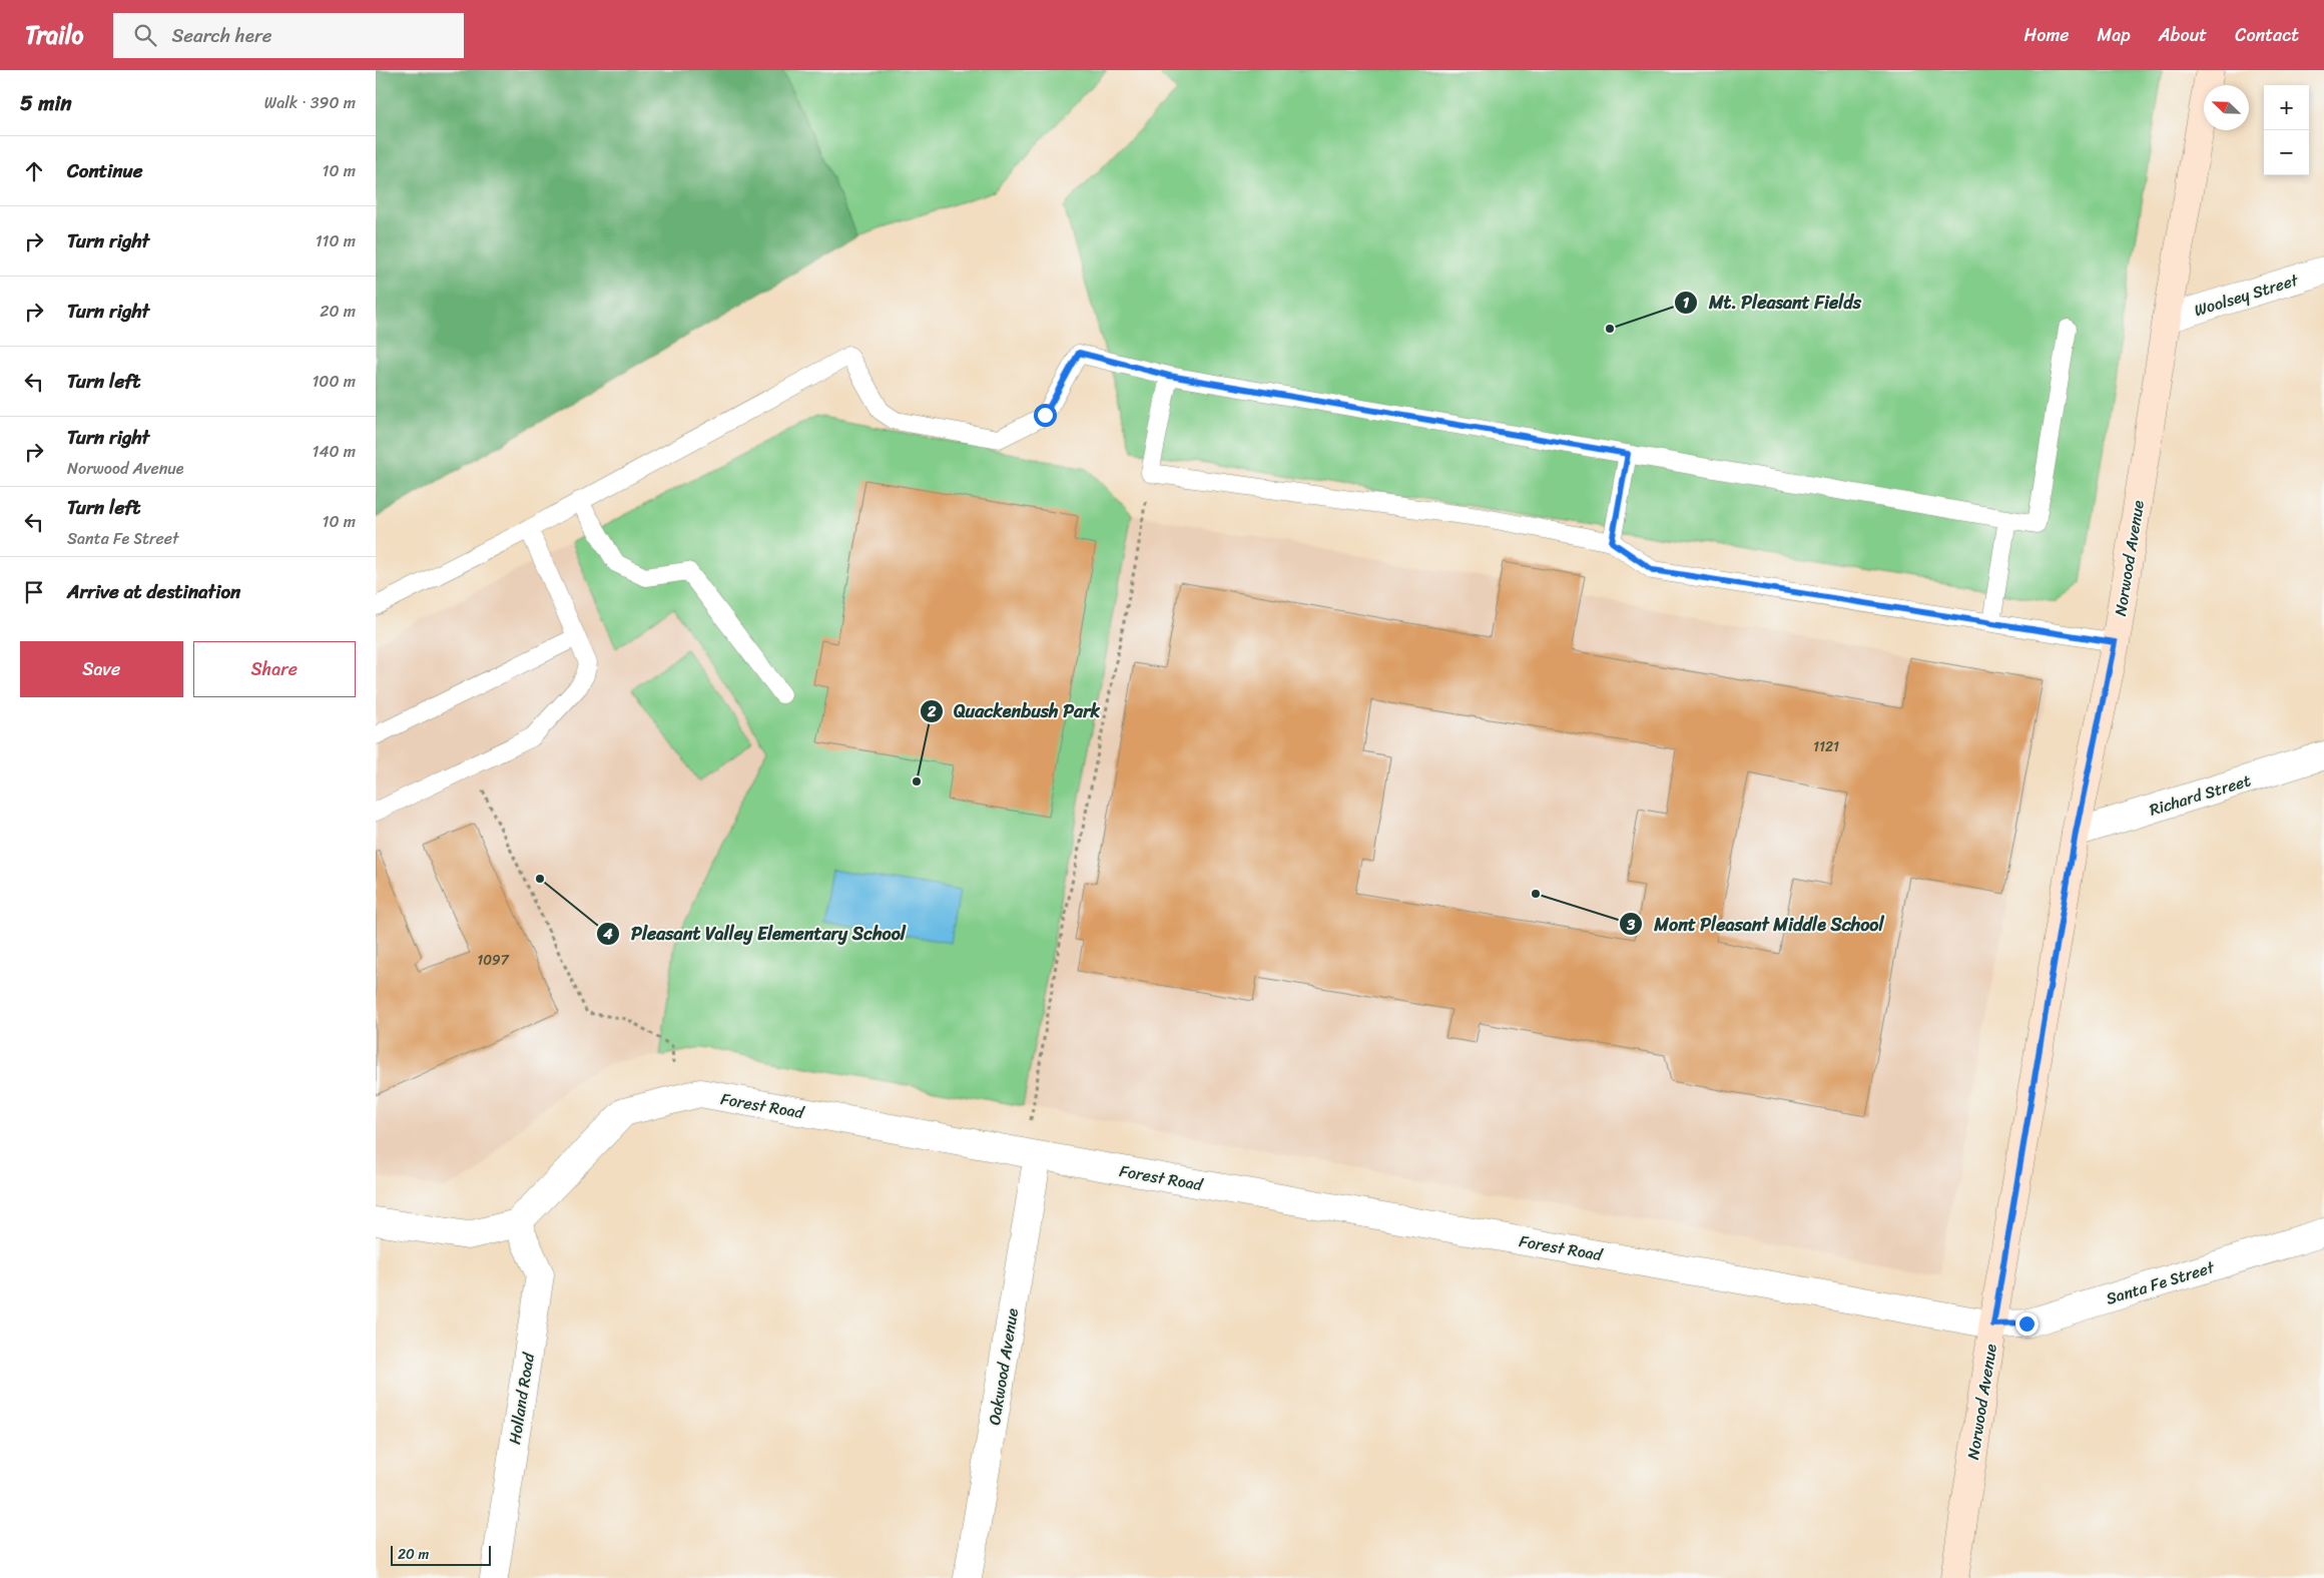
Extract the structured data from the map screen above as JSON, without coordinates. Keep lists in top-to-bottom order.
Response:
{
  "streets": {
    "street": [
      "Woolsey Street",
      "Norwood Avenue",
      "Richard Street",
      "Forest Road",
      "Santa Fe Street",
      "Oakwood Avenue",
      "Holland Road"
    ]
  },
  "crossings": [
    ["Woolsey Street", "Norwood Avenue"],
    ["Norwood Avenue", "Richard Street"],
    ["Norwood Avenue", "Forest Road"],
    ["Norwood Avenue", "Santa Fe Street"],
    ["Forest Road", "Santa Fe Street"],
    ["Forest Road", "Oakwood Avenue"],
    ["Forest Road", "Holland Road"]
  ],
  "places": [
    "Mt. Pleasant Fields",
    "Quackenbush Park",
    "Pleasant Valley Elementary School",
    "Mont Pleasant Middle School"
  ],
  "house_numbers": ["1121", "1097"],
  "scale_bar": "20 m",
  "north": "top left",
  "page": {
    "header": "Trailo",
    "search": "Search here",
    "nav": [
      "Home",
      "Map",
      "About",
      "Contact"
    ],
    "heading": ["5 min", "Walk · 390 m"],
    "map_buttons": ["+", "−"],
    "list": [
      ["Continue", "10 m"],
      ["Turn right", "110 m"],
      ["Turn right", "20 m"],
      ["Turn left", "100 m"],
      ["Turn right", "Norwood Avenue", "140 m"],
      ["Turn left", "Santa Fe Street", "10 m"],
      "Arrive at destination"
    ],
    "buttons": ["Save", "Share"],
    "scale": "20 m"
  }
}
